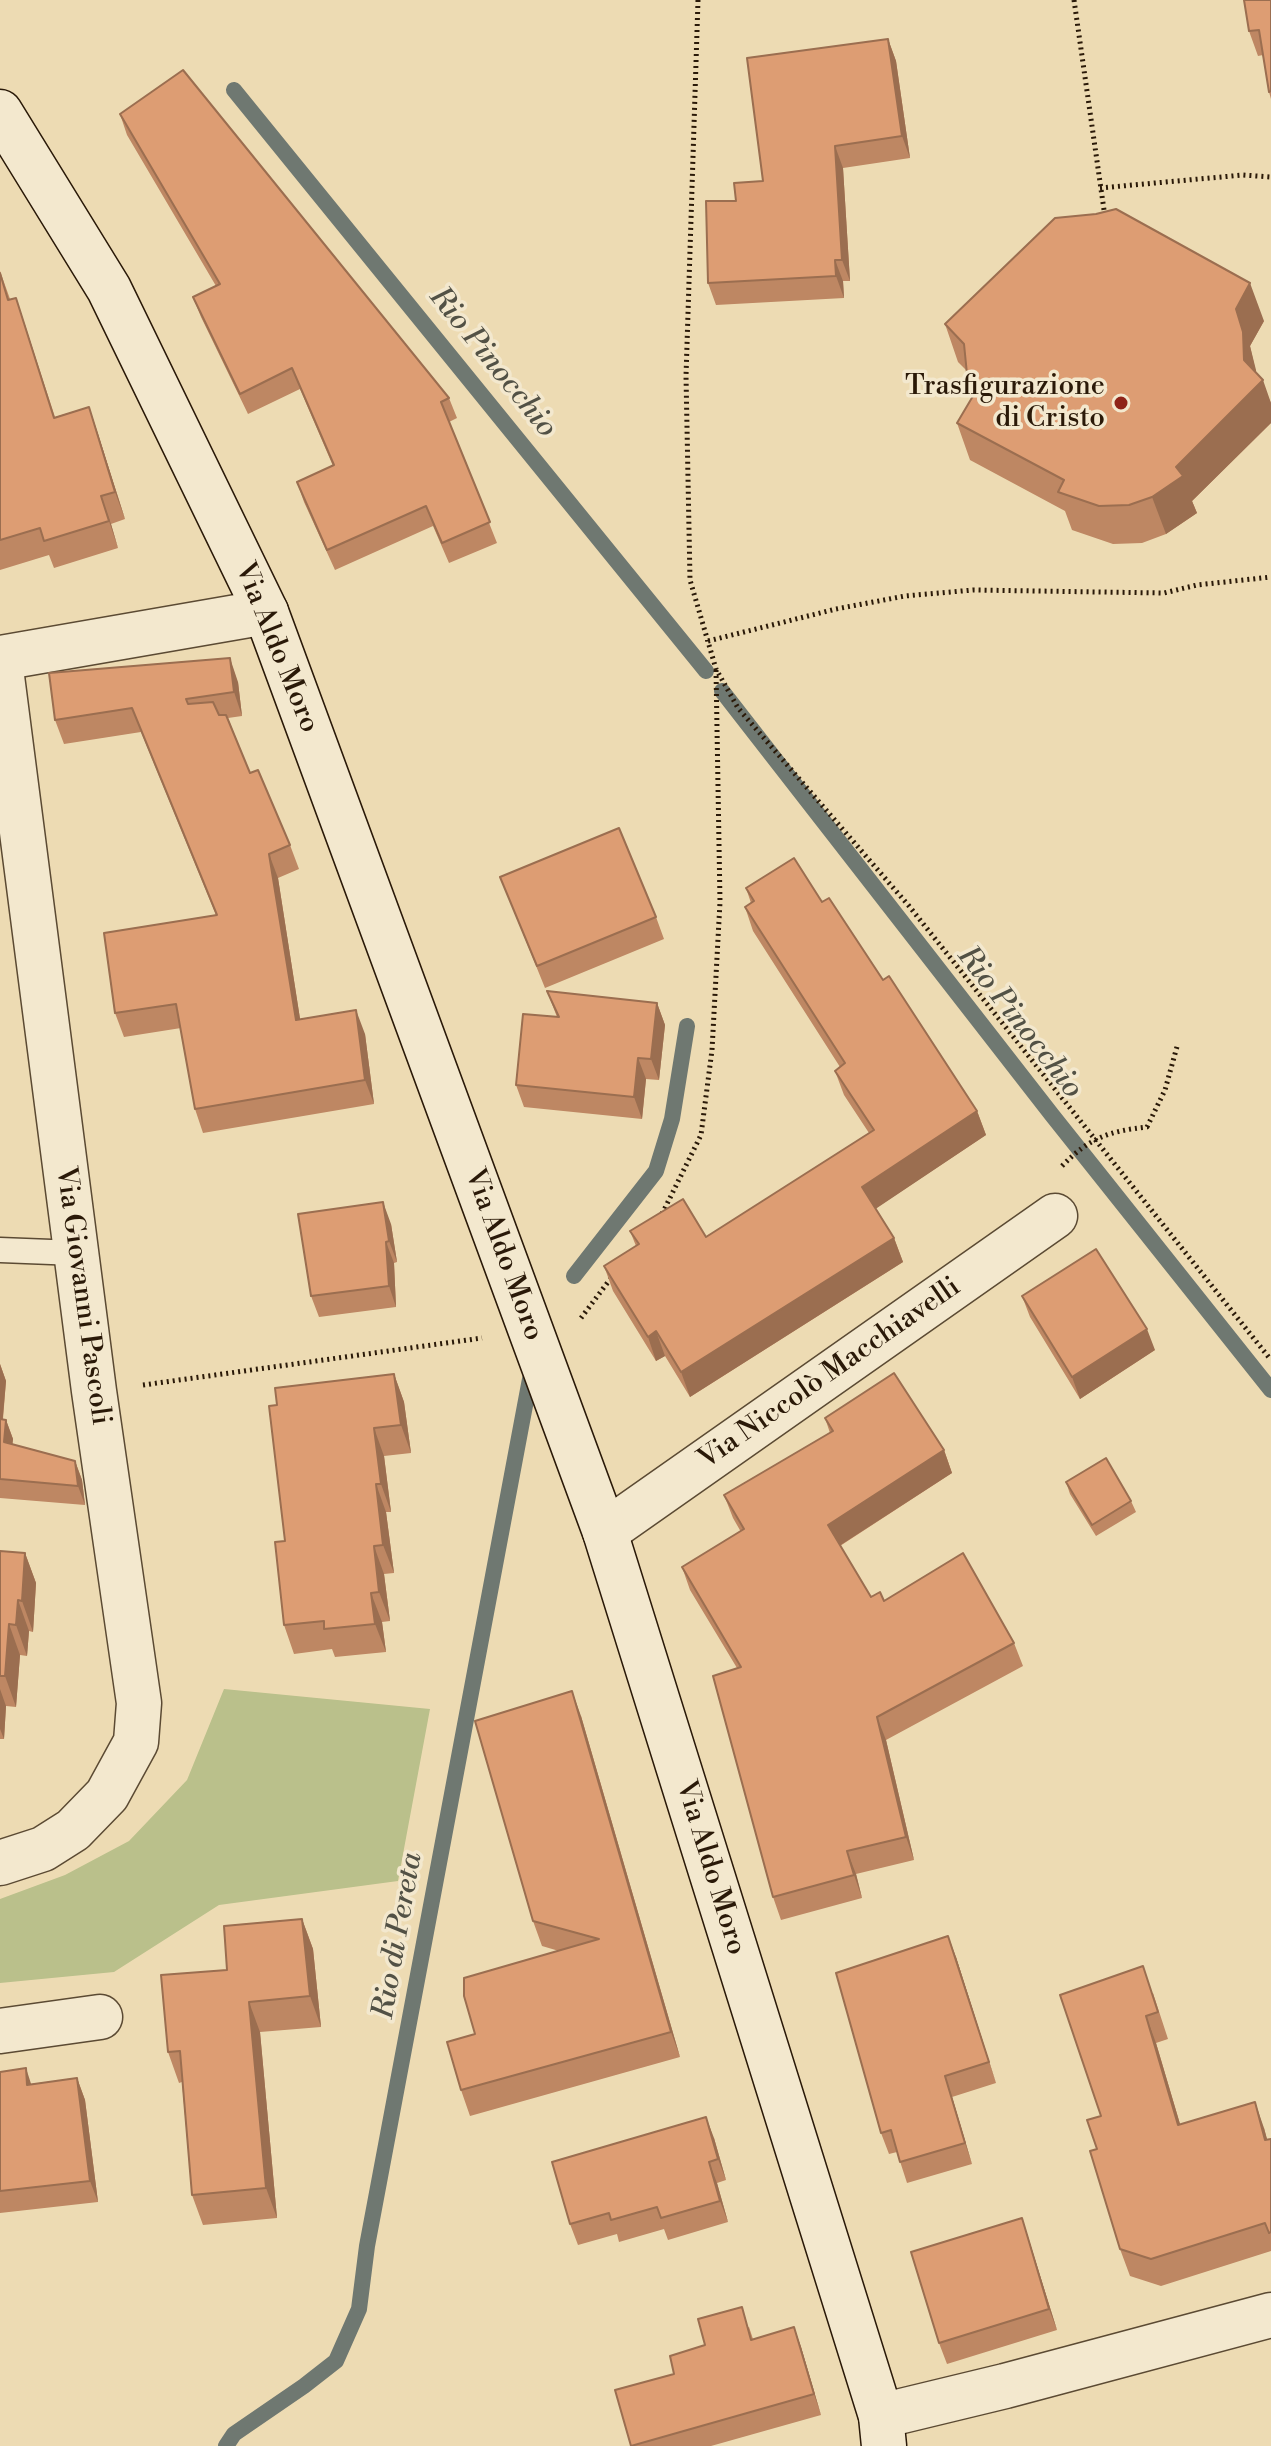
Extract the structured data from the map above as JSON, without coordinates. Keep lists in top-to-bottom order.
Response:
{
  "streets": {
    "street": ["Via Aldo Moro", "Via Giovanni Pascoli", "Via Niccolò Macchiavelli"]
  },
  "crossings": [
    ["Via Aldo Moro", "Via Niccolò Macchiavelli"]
  ],
  "water": ["Rio Pinocchio", "Rio di Pereta"],
  "places": ["Trasfigurazione di Cristo"]
}
